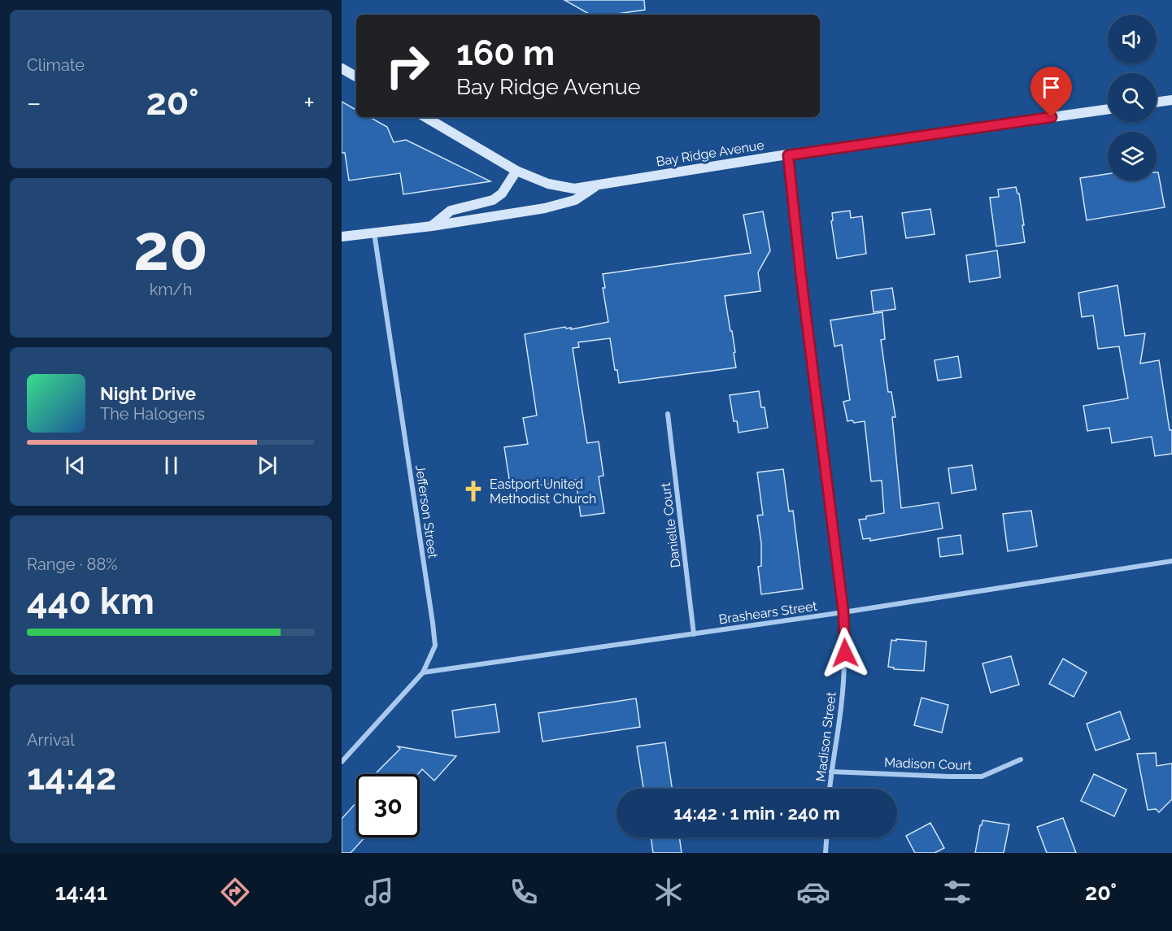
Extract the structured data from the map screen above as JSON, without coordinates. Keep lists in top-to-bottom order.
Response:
{
  "streets": {
    "main road": ["Bay Ridge Avenue"],
    "street": [
      "Jefferson Street",
      "Danielle Court",
      "Brashears Street",
      "Madison Street",
      "Madison Court"
    ]
  },
  "crossings": [
    ["Bay Ridge Avenue", "Jefferson Street"],
    ["Bay Ridge Avenue", "Madison Street"],
    ["Jefferson Street", "Brashears Street"],
    ["Danielle Court", "Brashears Street"],
    ["Brashears Street", "Madison Street"],
    ["Madison Street", "Madison Court"]
  ],
  "places": {
    "church": ["Eastport United Methodist Church"]
  },
  "page": {
    "tile": [
      "Climate",
      ["20", "km/h"],
      ["Range · 88%", "440 km"],
      ["Arrival", "14:42"]
    ],
    "turn": ["160 m", "Bay Ridge Avenue"],
    "heat": ["−", "20°", "+"],
    "song": ["Night Drive", "The Halogens"],
    "limit": "30",
    "trip": "14:42 · 1 min · 240 m",
    "tabs": ["14:41", "20°"]
  }
}
